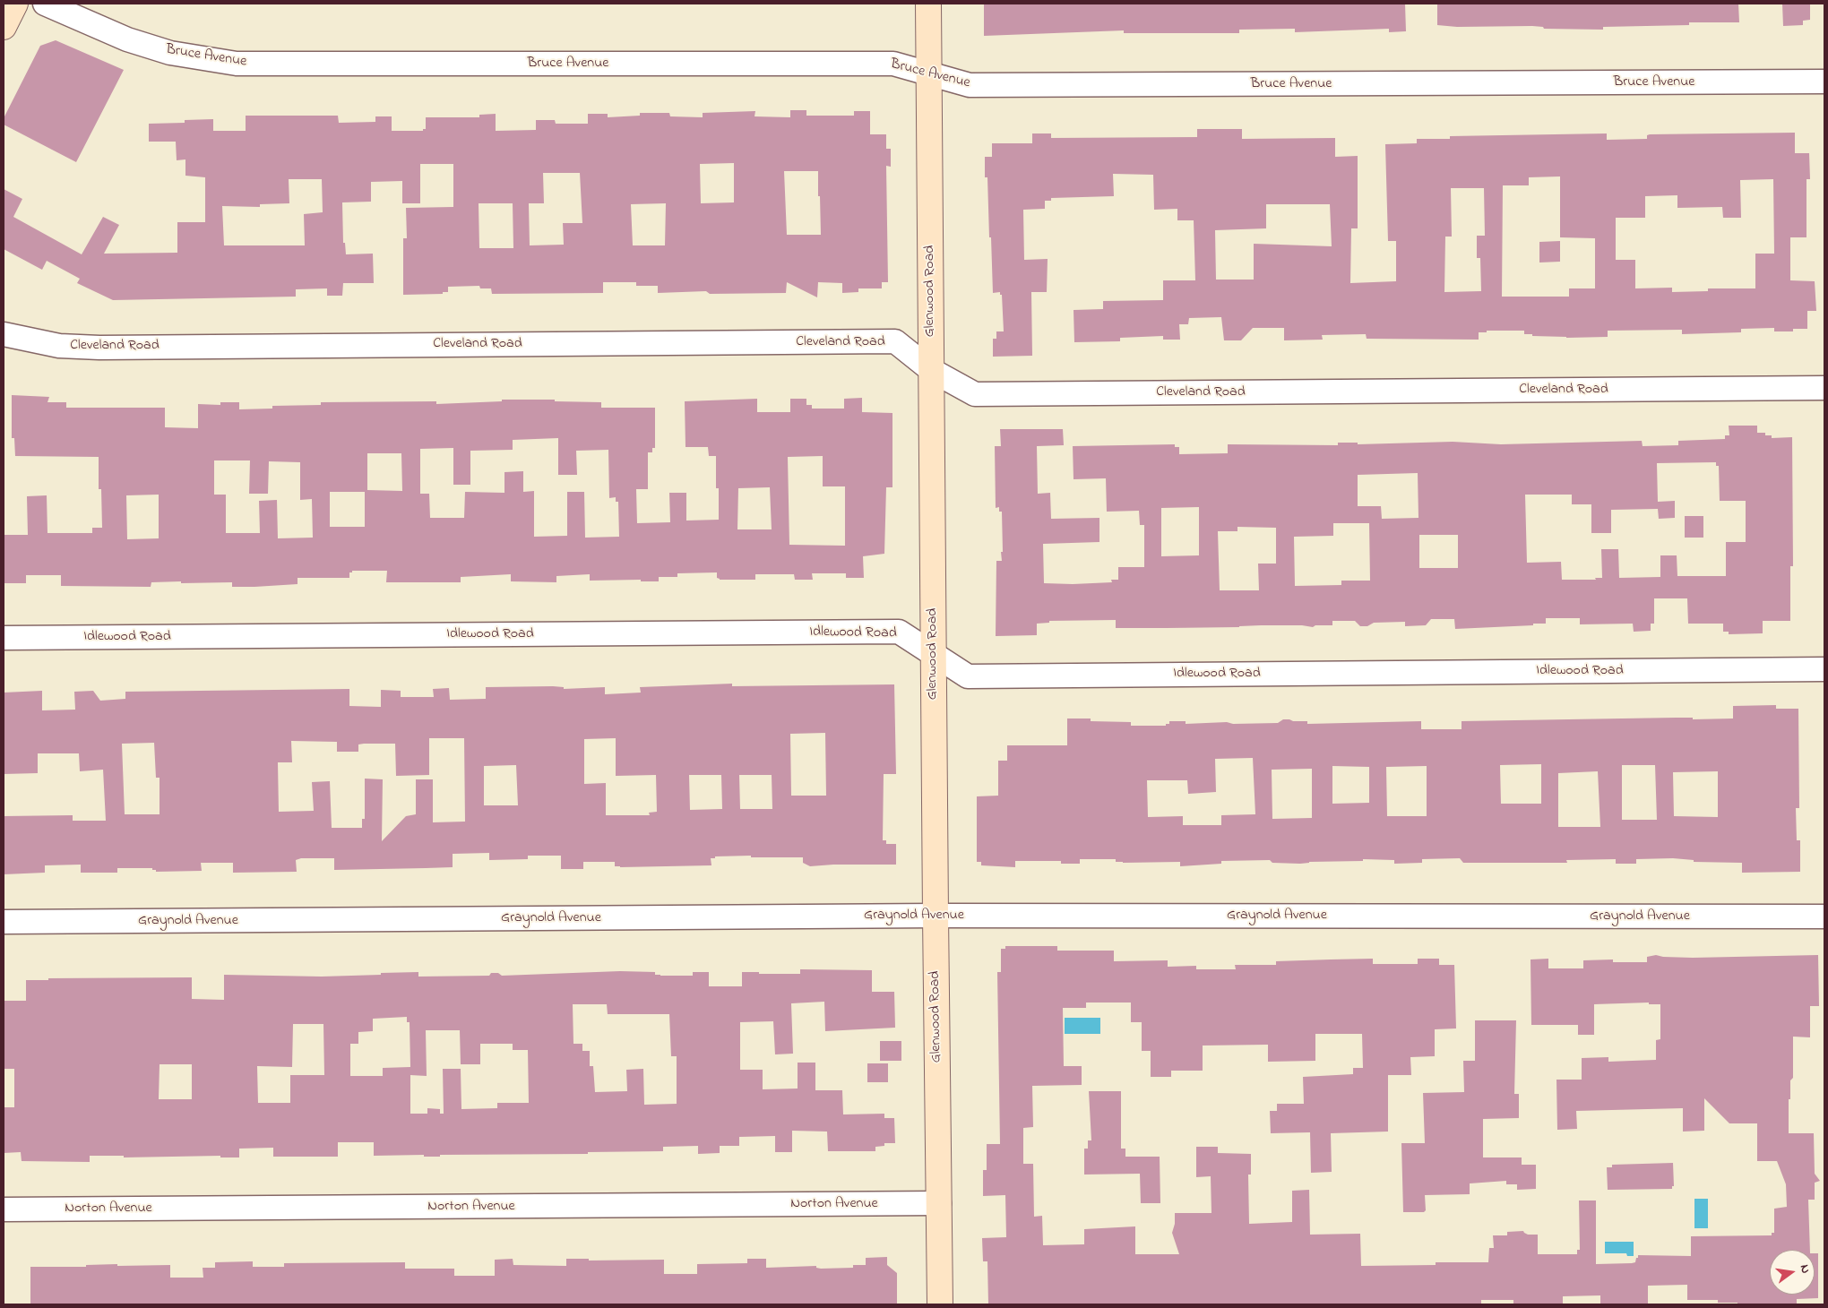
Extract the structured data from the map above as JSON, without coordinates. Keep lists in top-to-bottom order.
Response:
{
  "streets": {
    "street": [
      "Bruce Avenue",
      "Glenwood Road",
      "Cleveland Road",
      "Idlewood Road",
      "Graynold Avenue",
      "Norton Avenue"
    ]
  },
  "crossings": [
    ["Bruce Avenue", "Glenwood Road"],
    ["Glenwood Road", "Cleveland Road"],
    ["Glenwood Road", "Idlewood Road"],
    ["Glenwood Road", "Graynold Avenue"],
    ["Glenwood Road", "Norton Avenue"]
  ],
  "north": "right"
}
